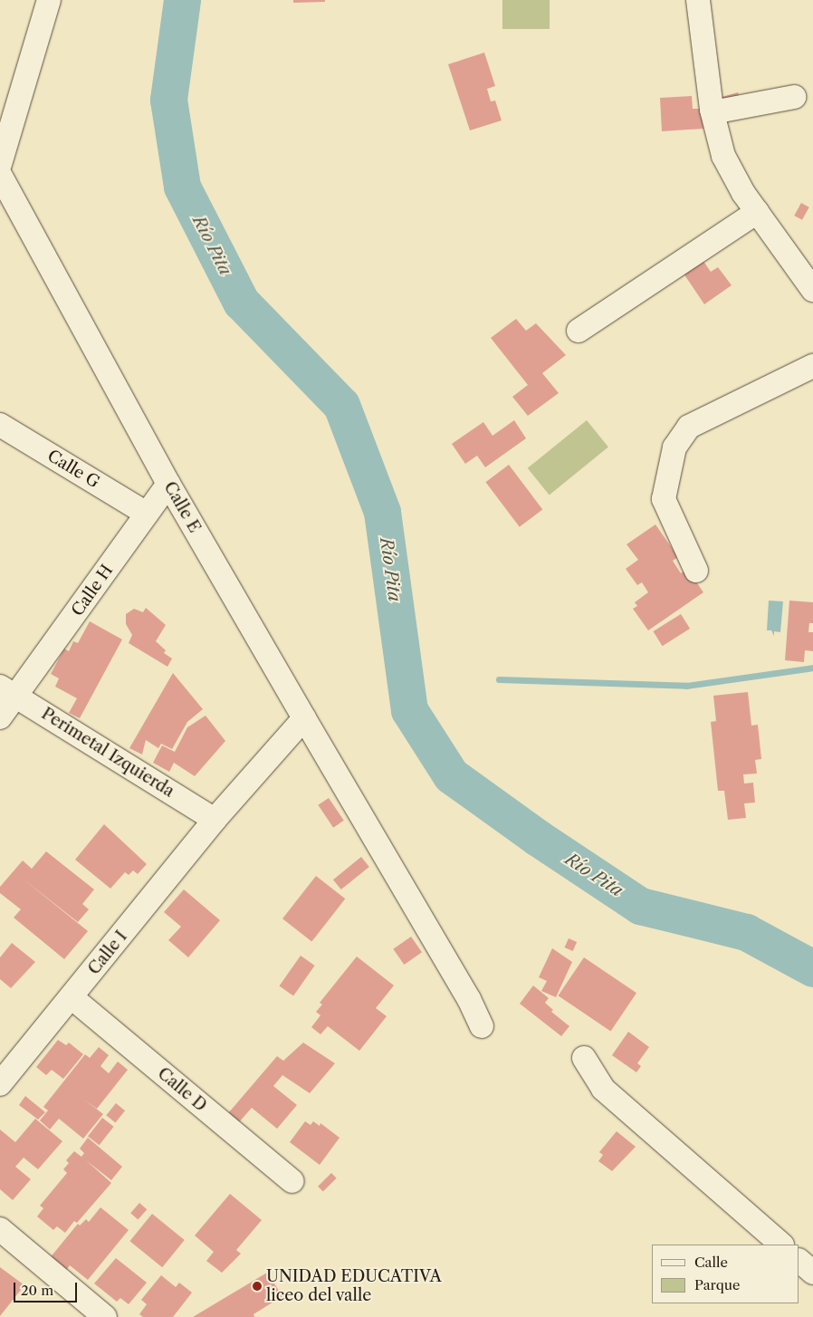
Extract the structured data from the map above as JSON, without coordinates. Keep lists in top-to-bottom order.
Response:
{
  "streets": {
    "street": [
      "Calle G",
      "Calle E",
      "Calle H",
      "Perimetal Izquierda",
      "Calle I",
      "Calle D"
    ]
  },
  "crossings": [
    ["Calle G", "Calle H"],
    ["Calle E", "Calle H"],
    ["Calle H", "Perimetal Izquierda"],
    ["Perimetal Izquierda", "Calle I"],
    ["Calle I", "Calle D"]
  ],
  "water": ["Río Pita"],
  "places": ["UNIDAD EDUCATIVA liceo del valle"],
  "legend": ["Calle", "Parque"],
  "scale_bar": "20 m"
}
